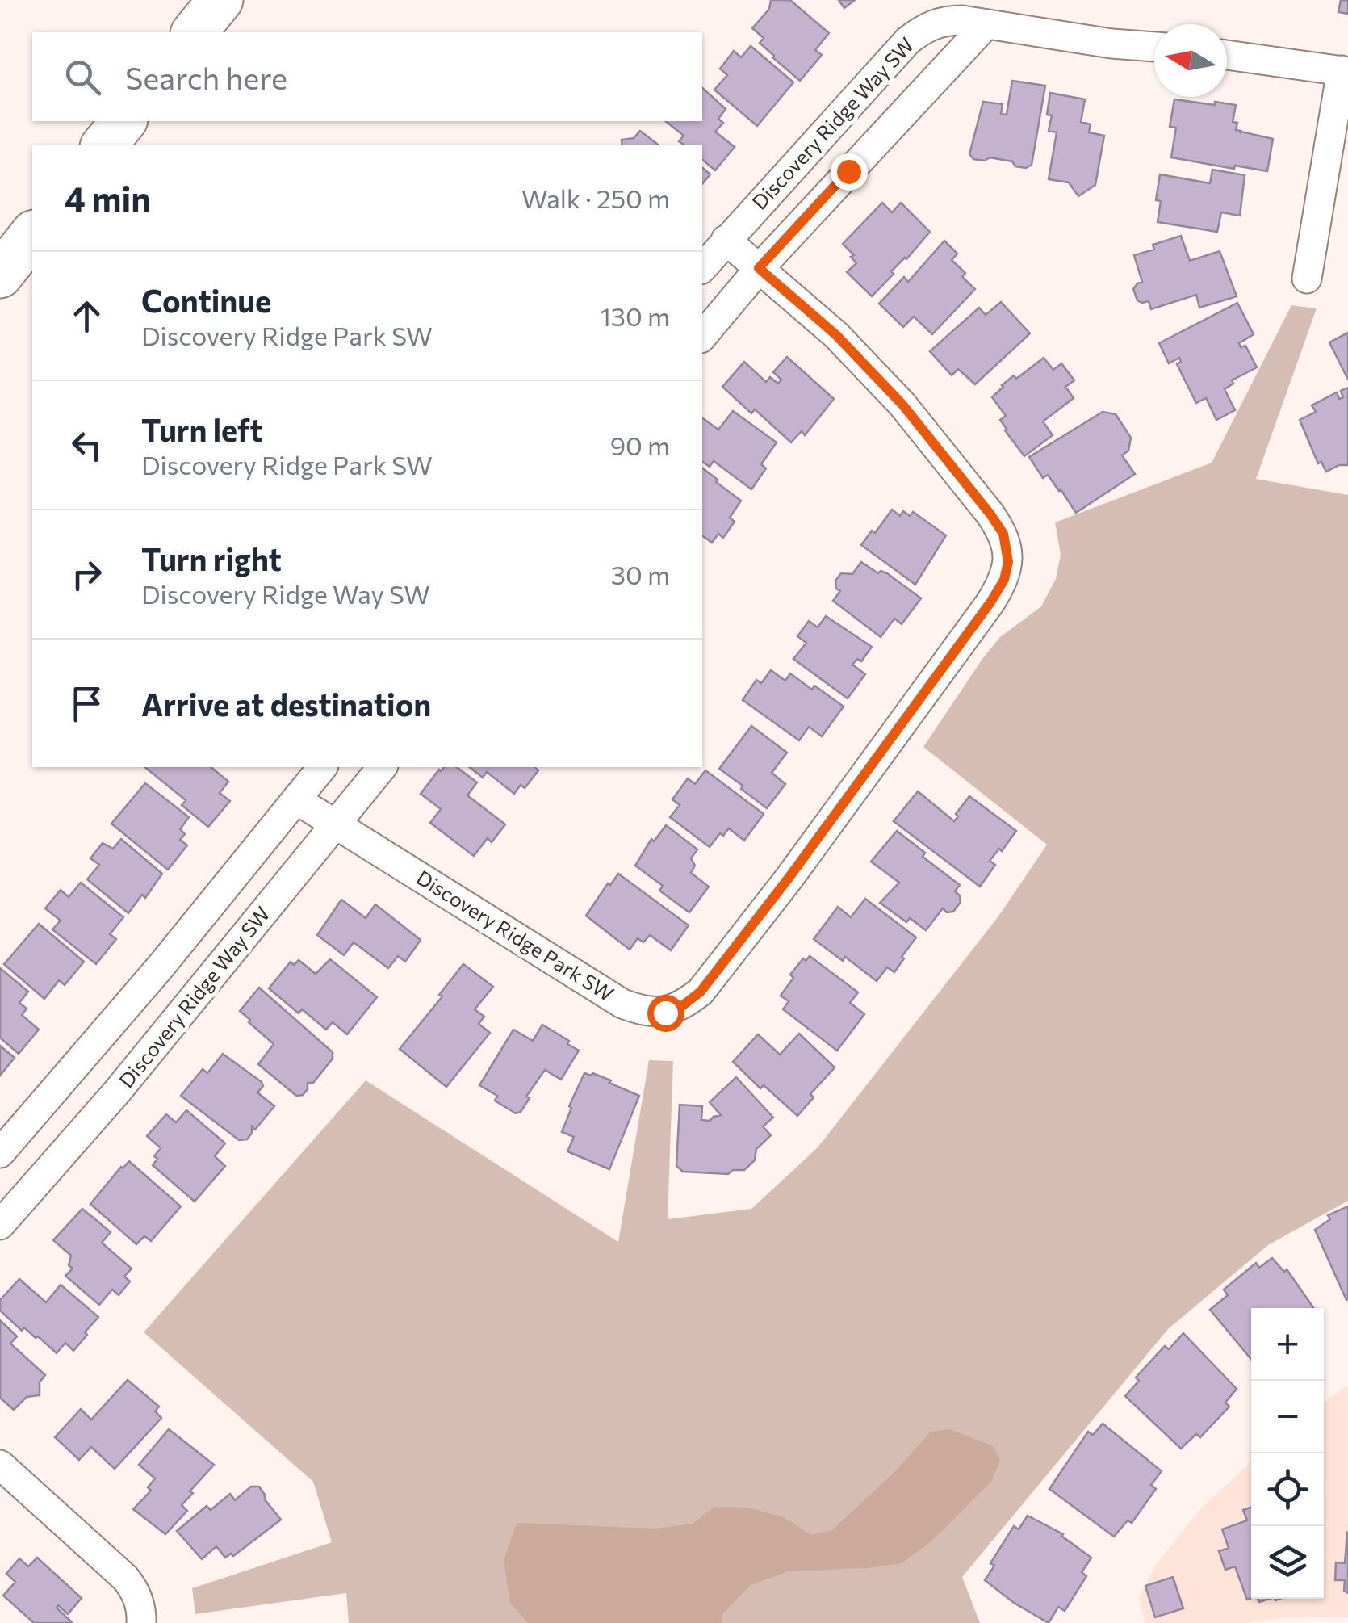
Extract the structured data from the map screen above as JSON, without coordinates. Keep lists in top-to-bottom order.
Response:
{
  "streets": {
    "street": ["Discovery Ridge Way SW", "Discovery Ridge Park SW"]
  },
  "crossings": [
    ["Discovery Ridge Way SW", "Discovery Ridge Park SW"]
  ],
  "north": "left",
  "page": {
    "search": "Search here",
    "heading": ["4 min", "Walk · 250 m"],
    "list": [
      ["Continue", "Discovery Ridge Park SW", "130 m"],
      ["Turn left", "Discovery Ridge Park SW", "90 m"],
      ["Turn right", "Discovery Ridge Way SW", "30 m"],
      "Arrive at destination"
    ],
    "map_buttons": ["+", "−"]
  }
}
